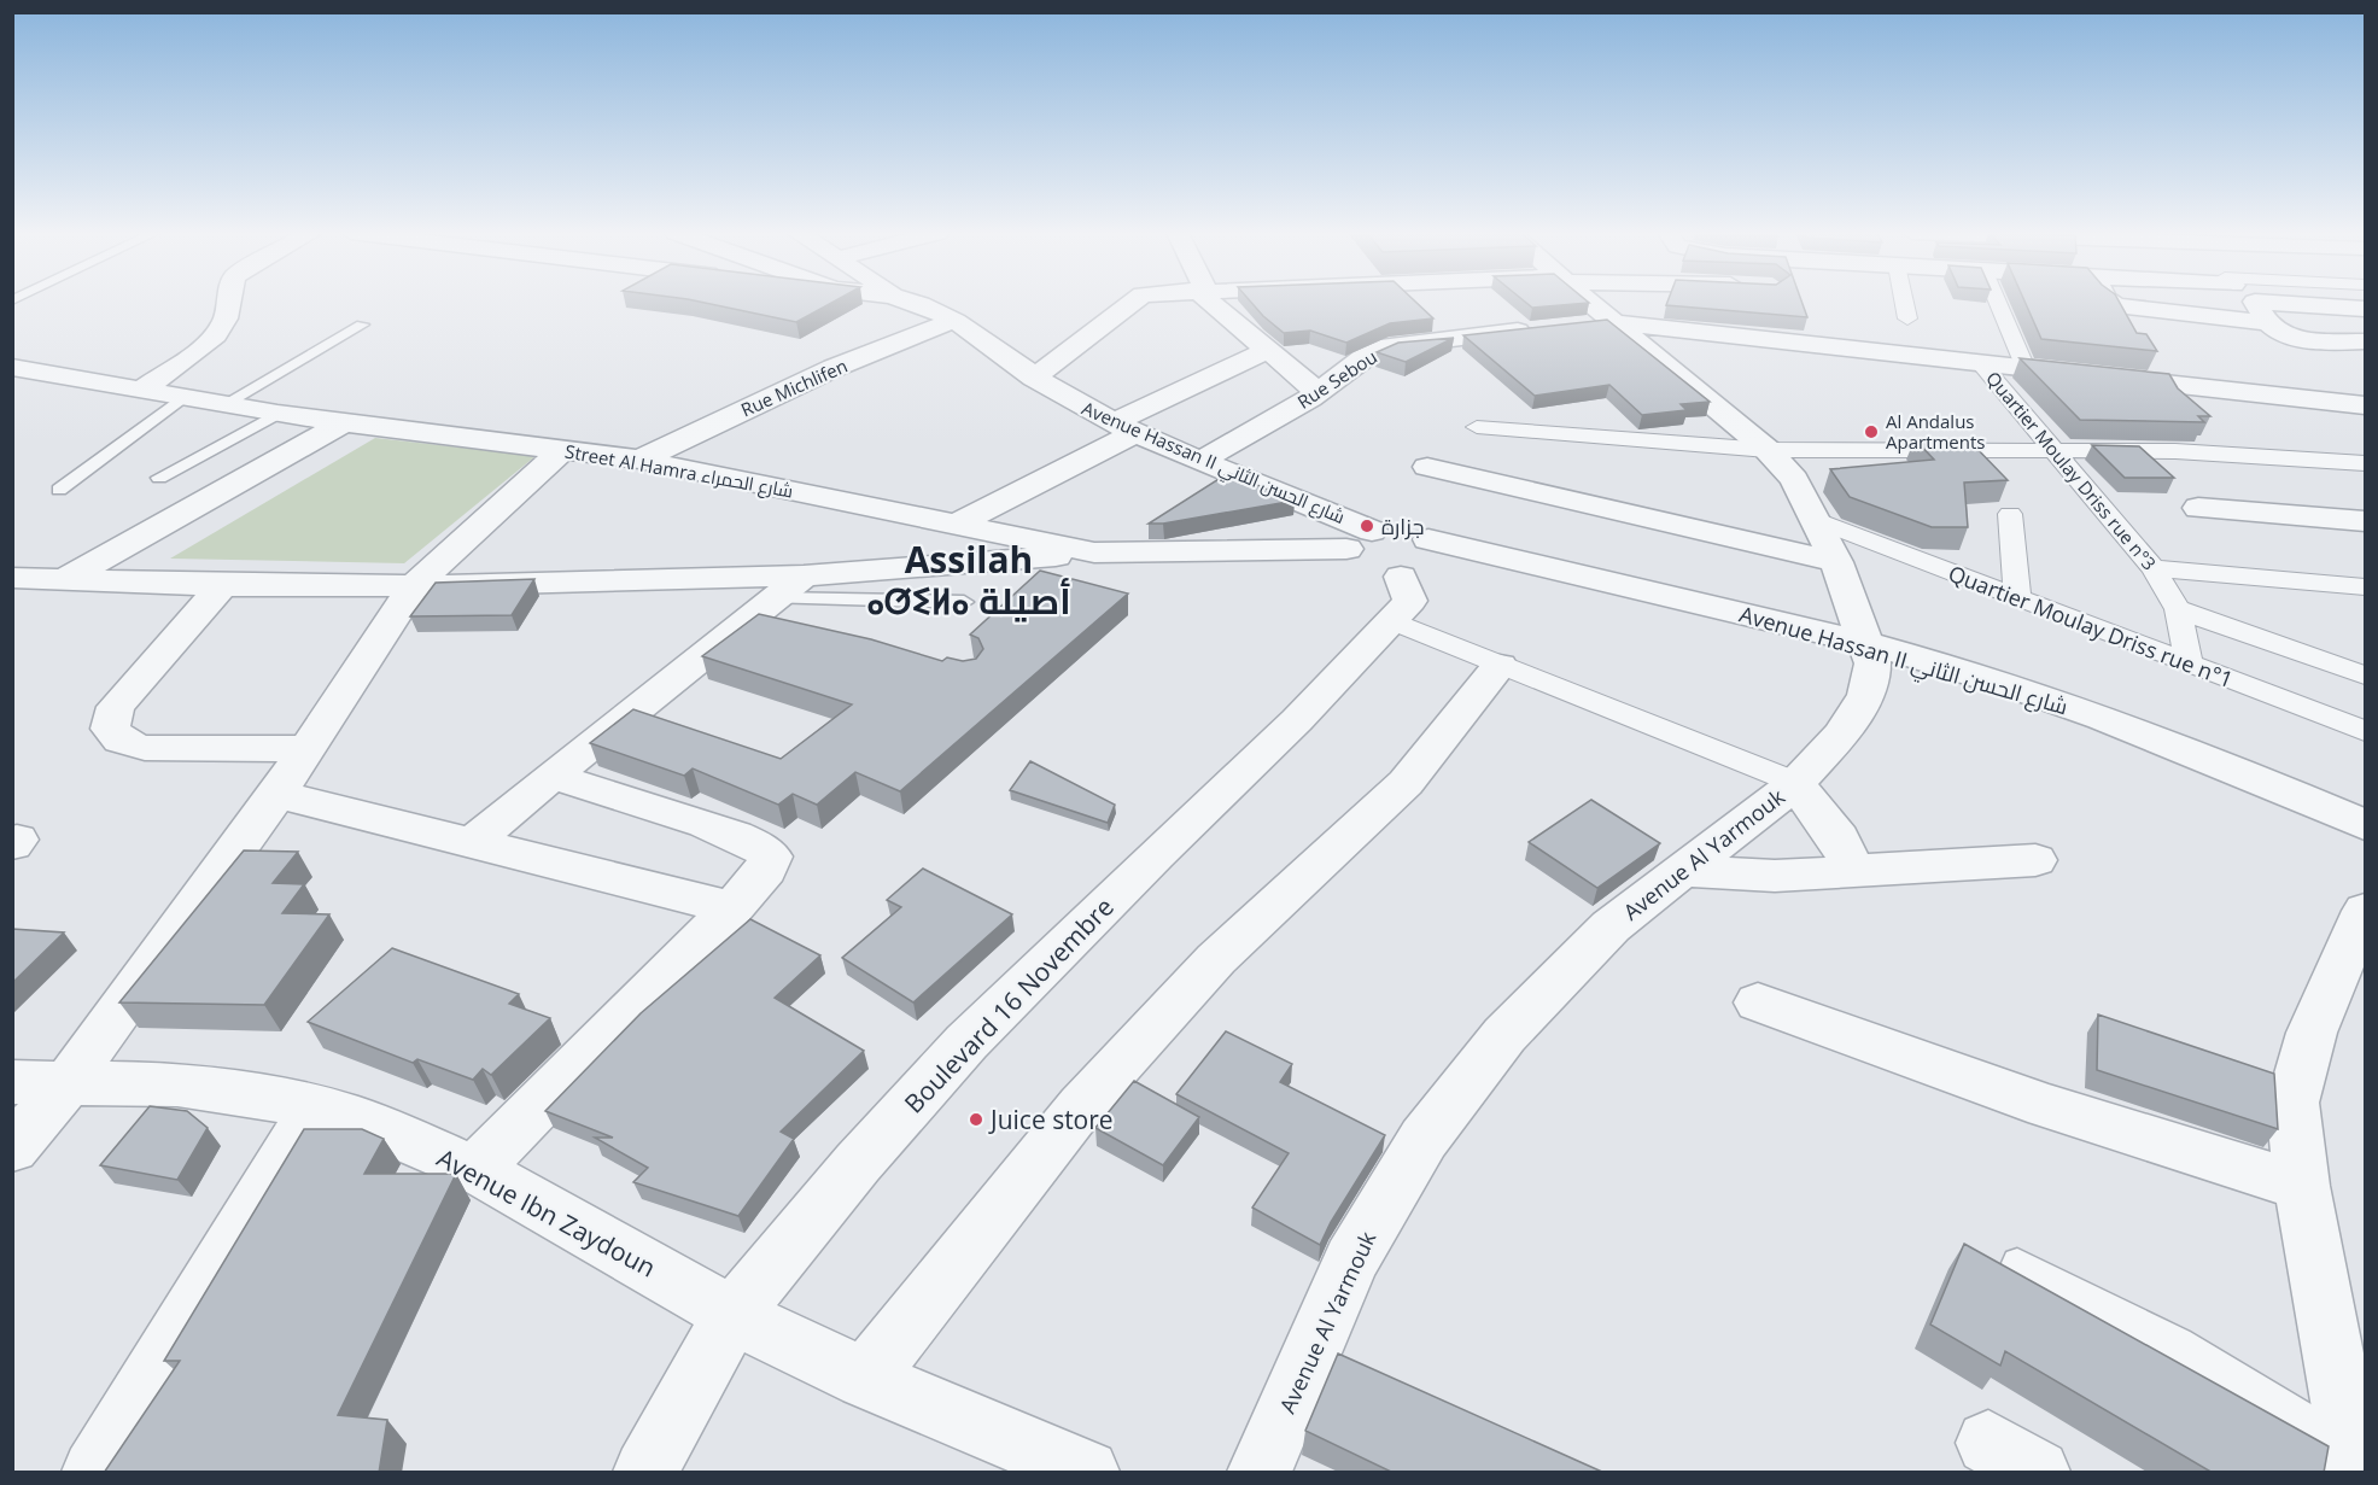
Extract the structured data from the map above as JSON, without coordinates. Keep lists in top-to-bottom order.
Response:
{
  "streets": {
    "street": [
      "Rue Sebou",
      "Rue Michlifen",
      "Avenue Hassan II شارع الحسن الثاني",
      "Street Al Hamra شارع الحمراء",
      "Quartier Moulay Driss rue n°3",
      "Quartier Moulay Driss rue n°1",
      "Avenue Al Yarmouk",
      "Boulevard 16 Novembre",
      "Avenue Ibn Zaydoun"
    ]
  },
  "crossings": [
    ["Rue Sebou", "Avenue Hassan II شارع الحسن الثاني"],
    ["Rue Michlifen", "Avenue Hassan II شارع الحسن الثاني"],
    ["Rue Michlifen", "Street Al Hamra شارع الحمراء"],
    ["Avenue Hassan II شارع الحسن الثاني", "Street Al Hamra شارع الحمراء"],
    ["Avenue Hassan II شارع الحسن الثاني", "Avenue Al Yarmouk"],
    ["Avenue Hassan II شارع الحسن الثاني", "Boulevard 16 Novembre"],
    ["Street Al Hamra شارع الحمراء", "Boulevard 16 Novembre"],
    ["Quartier Moulay Driss rue n°3", "Quartier Moulay Driss rue n°1"],
    ["Quartier Moulay Driss rue n°1", "Avenue Al Yarmouk"],
    ["Boulevard 16 Novembre", "Avenue Ibn Zaydoun"]
  ],
  "districts": ["Assilah ⴰⵚⵉⵍⴰ أصيلة"],
  "places": ["Al Andalus Apartments", "جزارة", "Juice store"]
}
